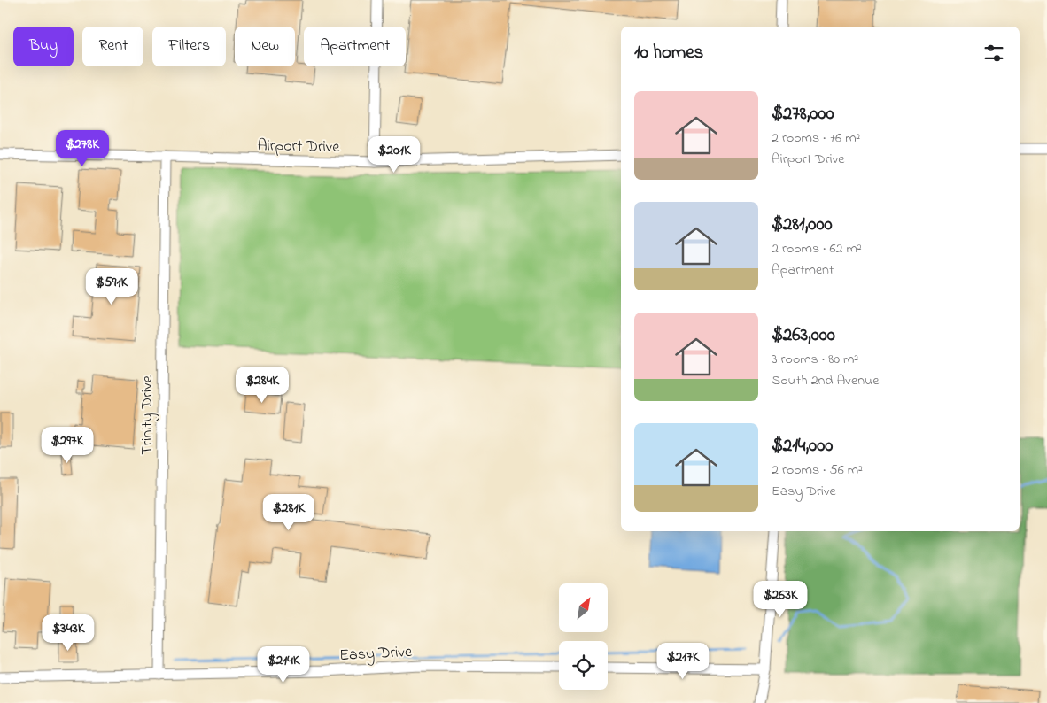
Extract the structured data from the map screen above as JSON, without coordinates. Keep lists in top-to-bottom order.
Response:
{
  "streets": {
    "street": ["Airport Drive", "Trinity Drive", "Easy Drive"]
  },
  "crossings": [
    ["Airport Drive", "Trinity Drive"],
    ["Trinity Drive", "Easy Drive"]
  ],
  "north": "top right",
  "page": {
    "chip": [
      "Buy",
      "Rent",
      "Filters",
      "New",
      "Apartment"
    ],
    "heading": "10 homes",
    "list": [
      {
        "name": "$278,000",
        "note": "2 rooms · 76 m² · Airport Drive"
      },
      {
        "name": "$281,000",
        "note": "2 rooms · 62 m² · Apartment"
      },
      {
        "name": "$263,000",
        "note": "3 rooms · 80 m² · South 2nd Avenue"
      },
      {
        "name": "$214,000",
        "note": "2 rooms · 56 m² · Easy Drive"
      }
    ],
    "price": [
      "$278K",
      "$201K",
      "$591K",
      "$284K",
      "$297K",
      "$281K",
      "$263K",
      "$343K",
      "$217K",
      "$214K"
    ]
  }
}
